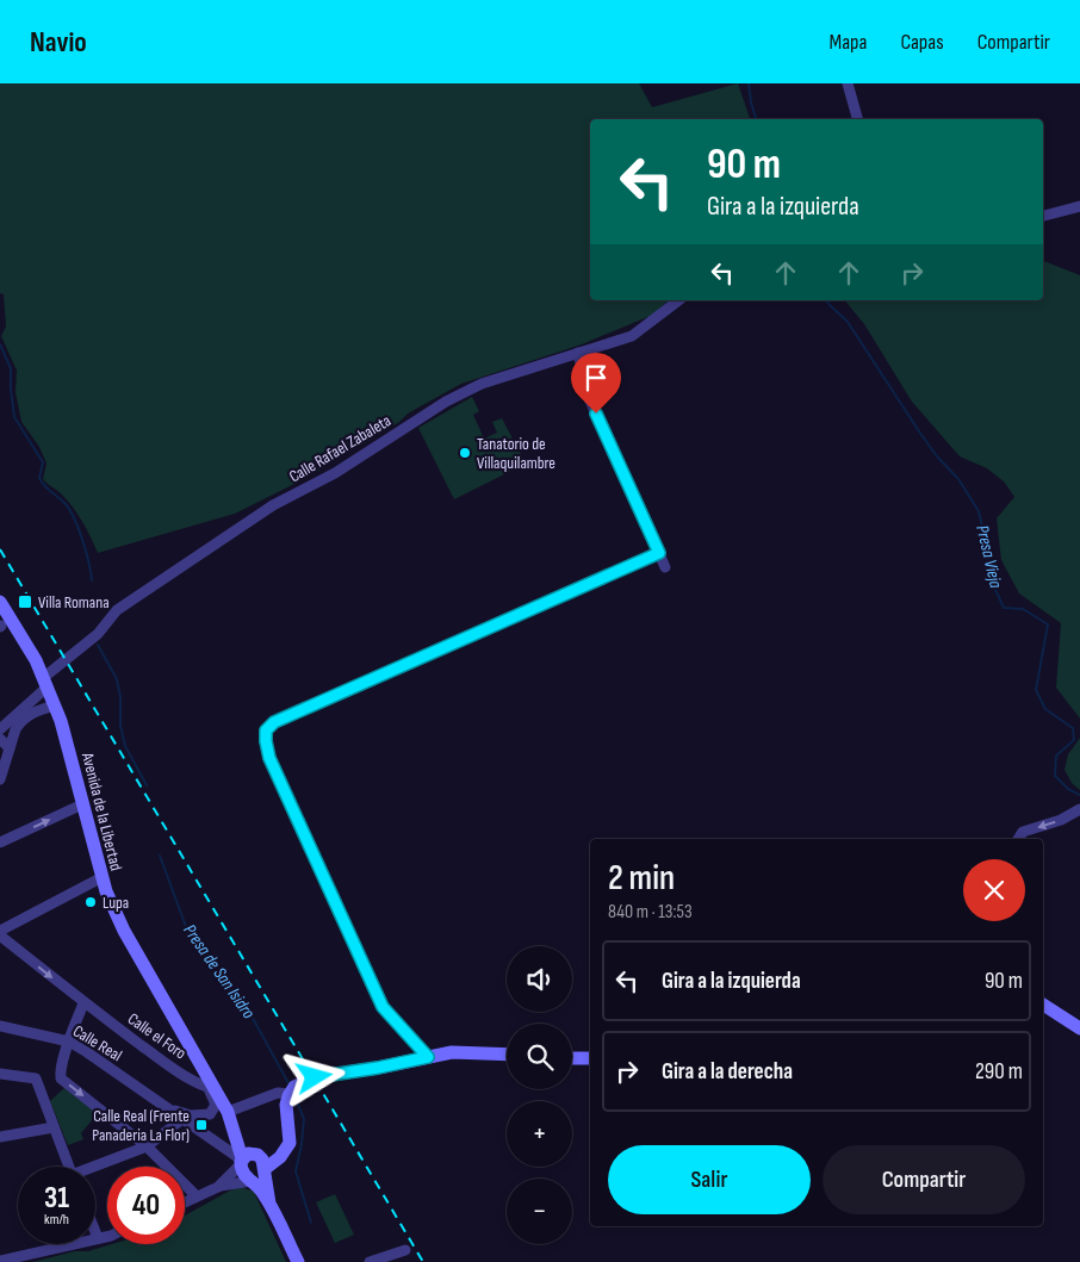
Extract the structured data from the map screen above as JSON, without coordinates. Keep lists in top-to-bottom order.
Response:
{
  "streets": {
    "main road": ["Avenida de la Libertad"],
    "street": ["Calle Rafael Zabaleta", "Calle el Foro", "Calle Real"]
  },
  "crossings": [
    ["Calle Rafael Zabaleta", "Avenida de la Libertad"],
    ["Avenida de la Libertad", "Calle el Foro"],
    ["Avenida de la Libertad", "Calle Real"],
    ["Calle el Foro", "Calle Real"]
  ],
  "one_way": ["Calle el Foro"],
  "water": ["Presa Vieja", "Presa de San Isidro"],
  "places": {
    "other": ["Tanatorio de Villaquilambre", "Lupa"],
    "transit": ["Villa Romana", "Calle Real (Frente Panaderia La Flor)"]
  },
  "page": {
    "header": "Navio",
    "nav": ["Mapa", "Capas", "Compartir"],
    "turn": ["90 m", "Gira a la izquierda"],
    "heading": ["2 min", "840 m · 13:53"],
    "list": [
      {
        "name": "Gira a la izquierda",
        "value": "90 m"
      },
      {
        "name": "Gira a la derecha",
        "value": "290 m"
      }
    ],
    "map_buttons": ["+", "−"],
    "buttons": ["Salir", "Compartir"],
    "speed": "31 km/h",
    "limit": "40"
  }
}
